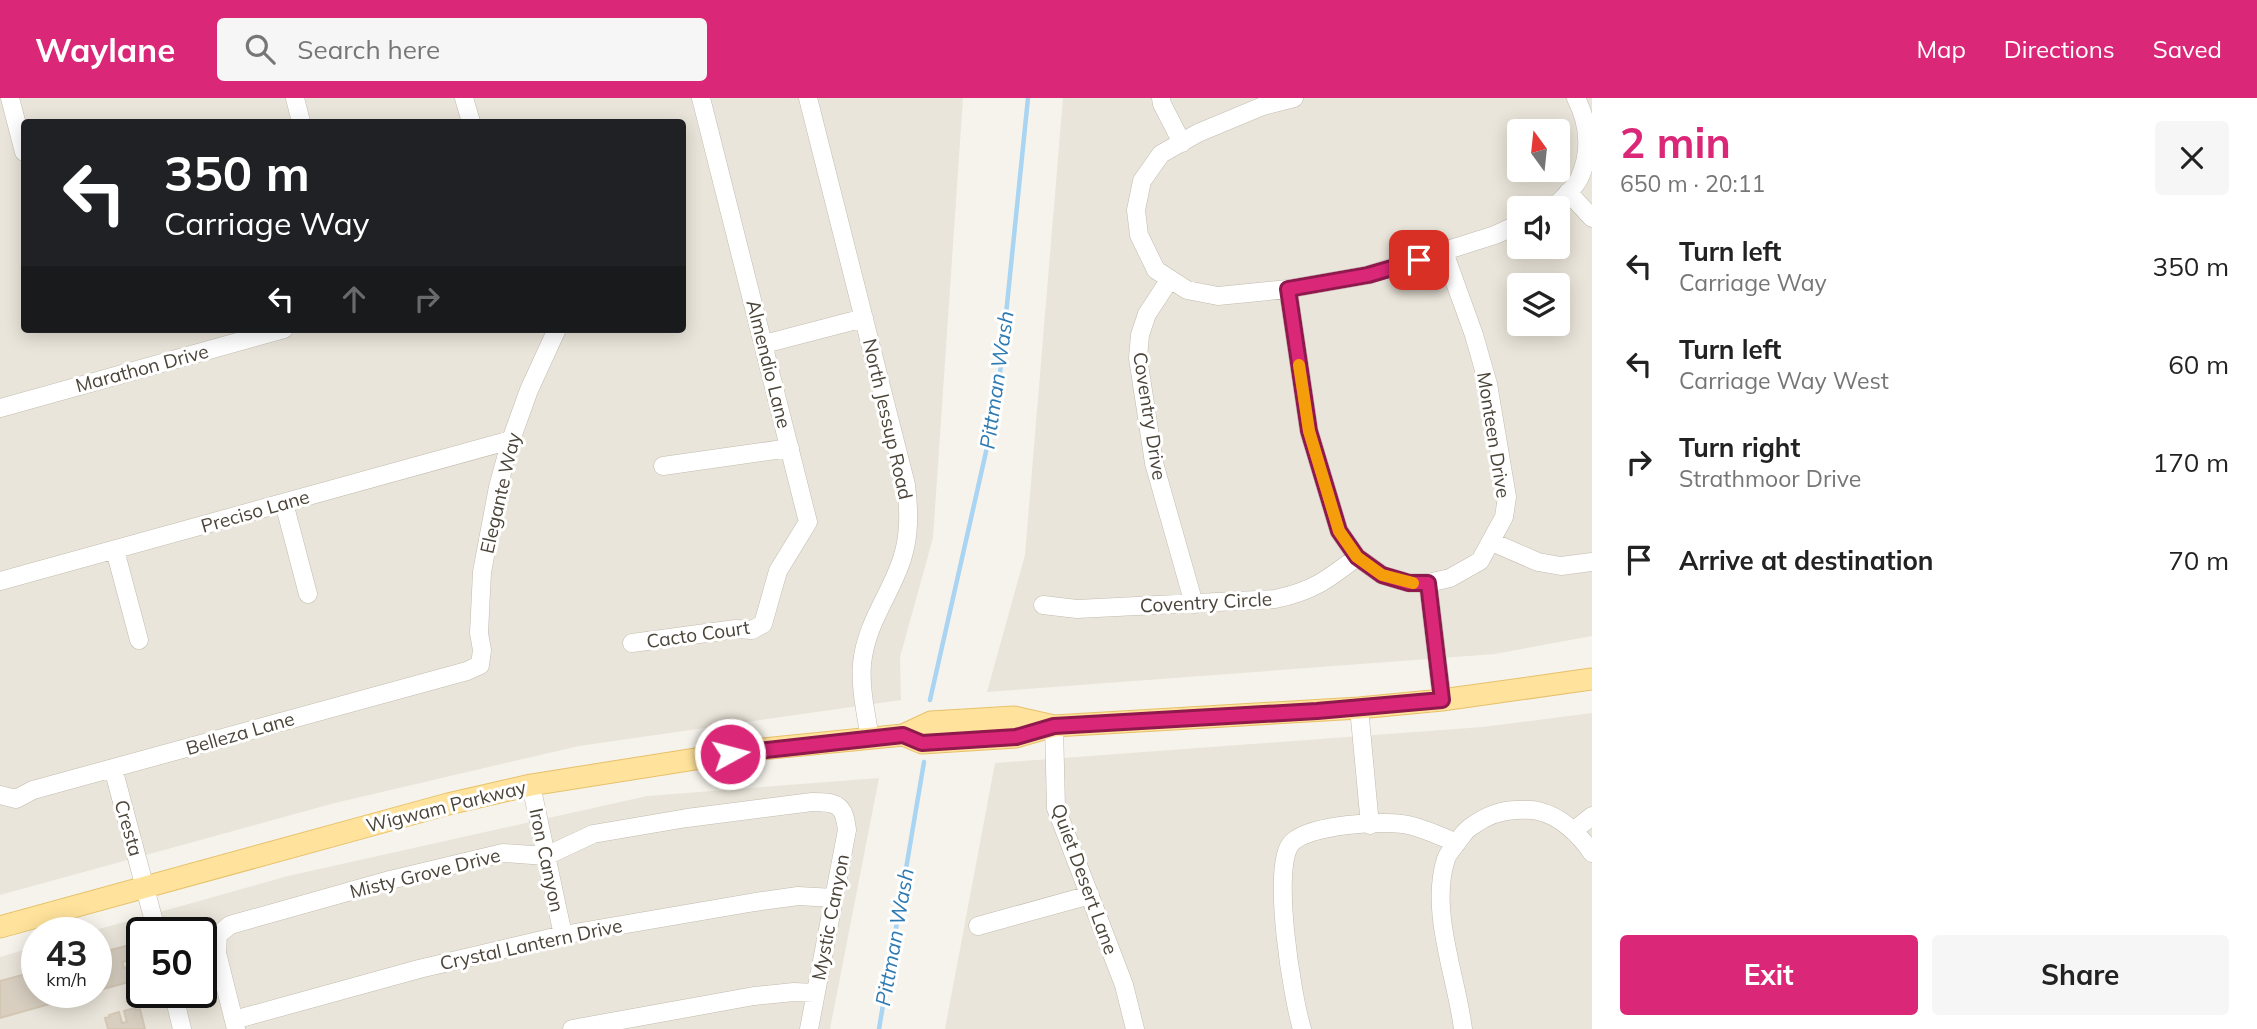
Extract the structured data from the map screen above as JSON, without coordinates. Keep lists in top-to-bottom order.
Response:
{
  "streets": {
    "main road": ["Wigwam Parkway"],
    "street": [
      "Almendio Lane",
      "Marathon Drive",
      "Coventry Drive",
      "North Jessup Road",
      "Monteen Drive",
      "Elegante Way",
      "Preciso Lane",
      "Coventry Circle",
      "Cacto Court",
      "Belleza Lane",
      "Cresta",
      "Iron Canyon",
      "Misty Grove Drive",
      "Quiet Desert Lane",
      "Mystic Canyon",
      "Crystal Lantern Drive"
    ]
  },
  "crossings": [
    ["Almendio Lane", "Cacto Court"],
    ["Coventry Drive", "Coventry Circle"],
    ["North Jessup Road", "Wigwam Parkway"],
    ["Elegante Way", "Preciso Lane"],
    ["Elegante Way", "Belleza Lane"],
    ["Belleza Lane", "Cresta"],
    ["Wigwam Parkway", "Cresta"],
    ["Wigwam Parkway", "Iron Canyon"],
    ["Wigwam Parkway", "Quiet Desert Lane"],
    ["Iron Canyon", "Misty Grove Drive"],
    ["Iron Canyon", "Crystal Lantern Drive"],
    ["Misty Grove Drive", "Mystic Canyon"],
    ["Misty Grove Drive", "Crystal Lantern Drive"],
    ["Mystic Canyon", "Crystal Lantern Drive"]
  ],
  "water": ["Pittman Wash"],
  "north": "top",
  "page": {
    "header": "Waylane",
    "search": "Search here",
    "nav": ["Map", "Directions", "Saved"],
    "heading": ["2 min", "650 m · 20:11"],
    "turn": ["350 m", "Carriage Way"],
    "list": [
      {
        "name": "Turn left",
        "note": "Carriage Way",
        "value": "350 m"
      },
      {
        "name": "Turn left",
        "note": "Carriage Way West",
        "value": "60 m"
      },
      {
        "name": "Turn right",
        "note": "Strathmoor Drive",
        "value": "170 m"
      },
      {
        "name": "Arrive at destination",
        "value": "70 m"
      }
    ],
    "speed": "43 km/h",
    "limit": "50",
    "buttons": ["Exit", "Share"]
  }
}
